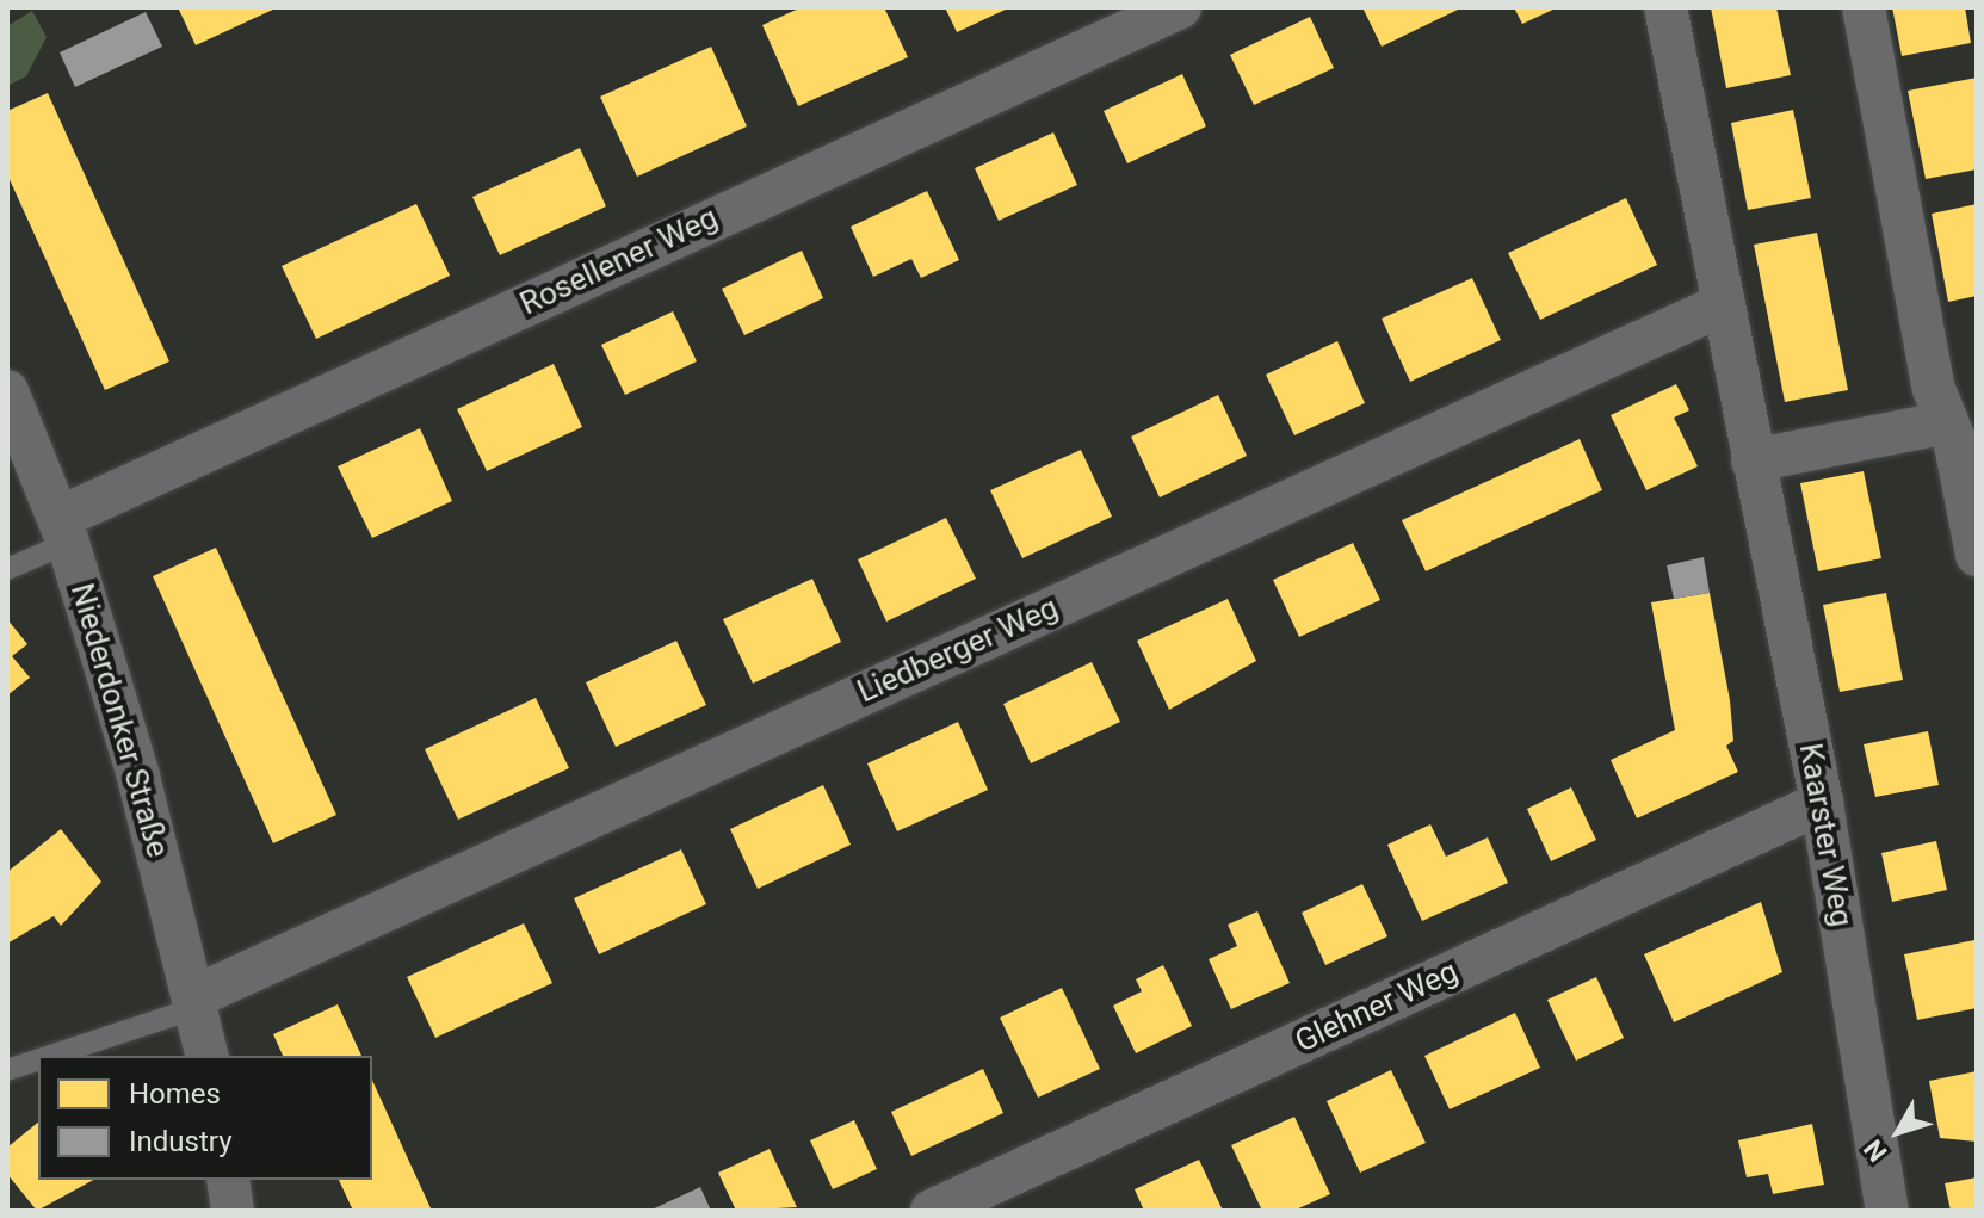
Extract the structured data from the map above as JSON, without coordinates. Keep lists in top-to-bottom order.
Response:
{
  "streets": {
    "street": [
      "Rosellener Weg",
      "Liedberger Weg",
      "Niederdonker Straße",
      "Kaarster Weg",
      "Glehner Weg"
    ]
  },
  "crossings": [
    ["Rosellener Weg", "Niederdonker Straße"],
    ["Liedberger Weg", "Niederdonker Straße"],
    ["Liedberger Weg", "Kaarster Weg"],
    ["Kaarster Weg", "Glehner Weg"]
  ],
  "legend": ["Homes", "Industry"],
  "north": "bottom left"
}
